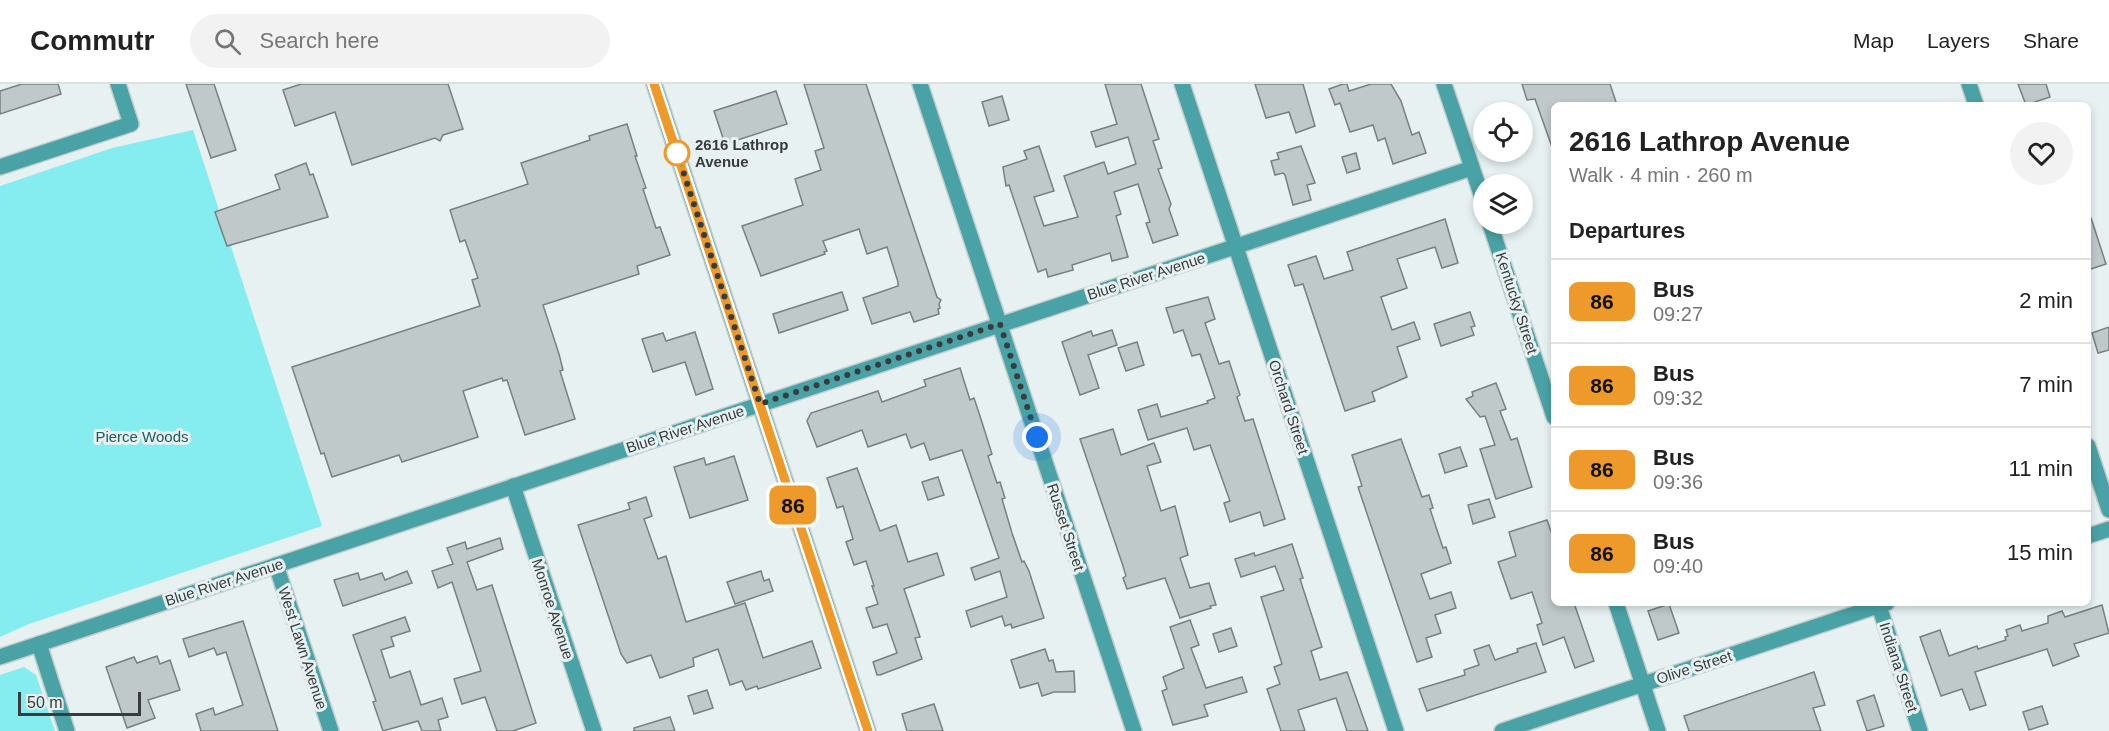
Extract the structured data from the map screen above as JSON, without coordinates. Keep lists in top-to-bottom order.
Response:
{
  "streets": {
    "street": [
      "Blue River Avenue",
      "Kentucky Street",
      "Orchard Street",
      "Russet Street",
      "Monroe Avenue",
      "West Lawn Avenue",
      "Olive Street",
      "Indiana Street"
    ]
  },
  "crossings": [
    ["Blue River Avenue", "Orchard Street"],
    ["Blue River Avenue", "Russet Street"],
    ["Blue River Avenue", "Monroe Avenue"],
    ["Blue River Avenue", "West Lawn Avenue"]
  ],
  "parks": ["Pierce Woods"],
  "places": ["2616 Lathrop Avenue"],
  "lines": ["bus line 86"],
  "scale_bar": "50 m",
  "page": {
    "header": "Commutr",
    "search": "Search here",
    "nav": ["Map", "Layers", "Share"],
    "on_map": "86",
    "heading": [
      ["2616 Lathrop Avenue", "Walk · 4 min · 260 m"],
      "Departures"
    ],
    "list": [
      {
        "mark": "86",
        "name": "Bus",
        "note": "09:27",
        "value": "2 min"
      },
      {
        "mark": "86",
        "name": "Bus",
        "note": "09:32",
        "value": "7 min"
      },
      {
        "mark": "86",
        "name": "Bus",
        "note": "09:36",
        "value": "11 min"
      },
      {
        "mark": "86",
        "name": "Bus",
        "note": "09:40",
        "value": "15 min"
      }
    ],
    "scale": "50 m"
  }
}
